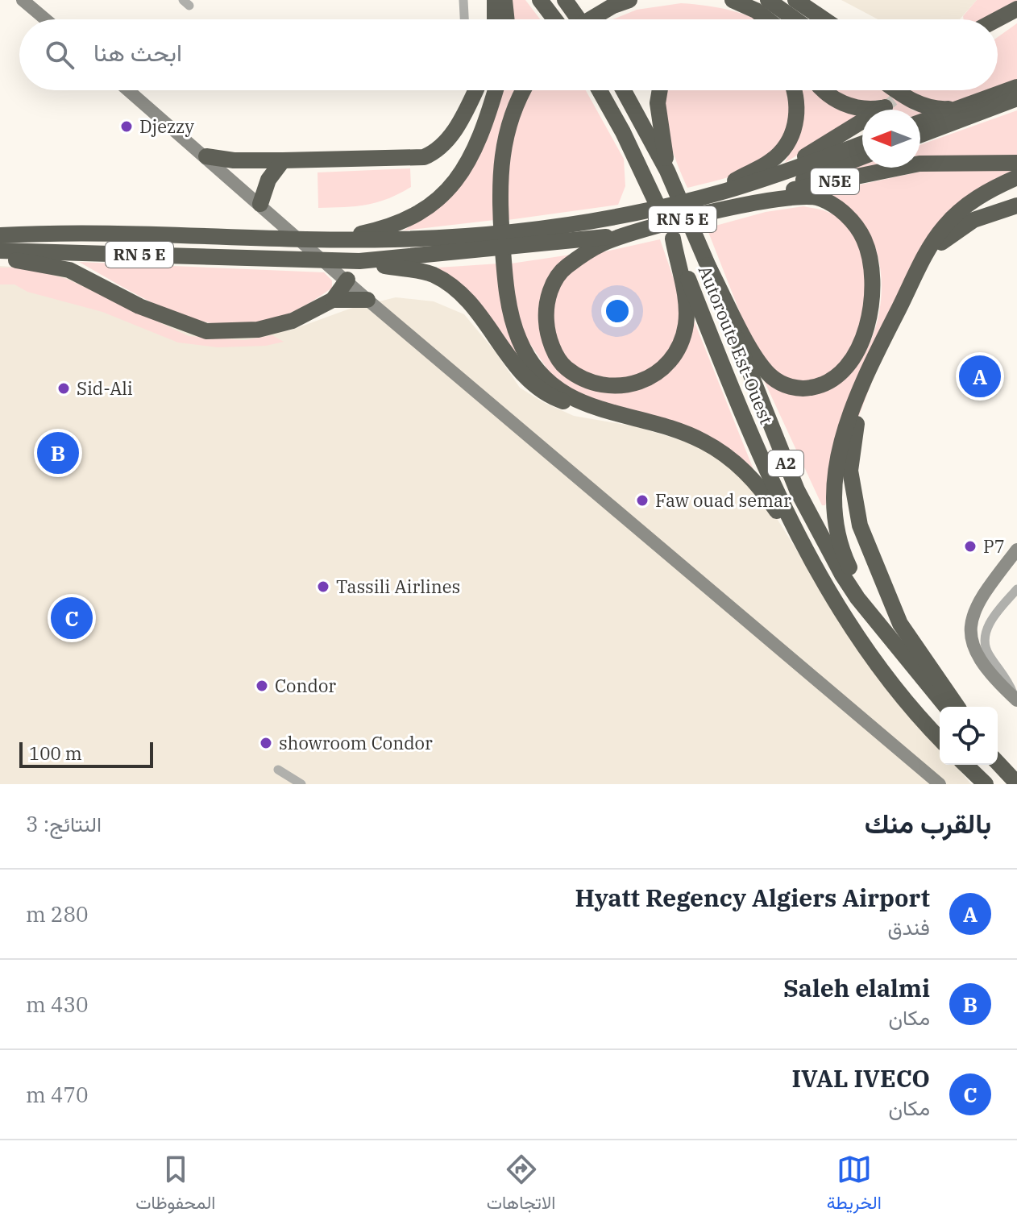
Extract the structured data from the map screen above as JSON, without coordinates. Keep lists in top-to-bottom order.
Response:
{
  "streets": {
    "highway": [
      "N5E",
      "RN 5 E",
      "Autoroute Est-Ouest",
      "A2"
    ]
  },
  "crossings": [
    ["N5E", "RN 5 E"]
  ],
  "places": [
    "Djezzy",
    "Sid-Ali",
    "Faw ouad semar",
    "P7",
    "Tassili Airlines",
    "Condor",
    "showroom Condor"
  ],
  "scale_bar": "100 m",
  "north": "left",
  "page": {
    "search": "ابحث هنا",
    "pins": ["A", "B", "C"],
    "scale": "100 m",
    "heading": ["بالقرب منك", "النتائج: 3"],
    "list": [
      {
        "mark": "A",
        "name": "Hyatt Regency Algiers Airport",
        "note": "فندق",
        "value": "280 m"
      },
      {
        "mark": "B",
        "name": "Saleh elalmi",
        "note": "مكان",
        "value": "430 m"
      },
      {
        "mark": "C",
        "name": "IVAL IVECO",
        "note": "مكان",
        "value": "470 m"
      }
    ],
    "nav": ["الخريطة", "الاتجاهات", "المحفوظات"]
  }
}
